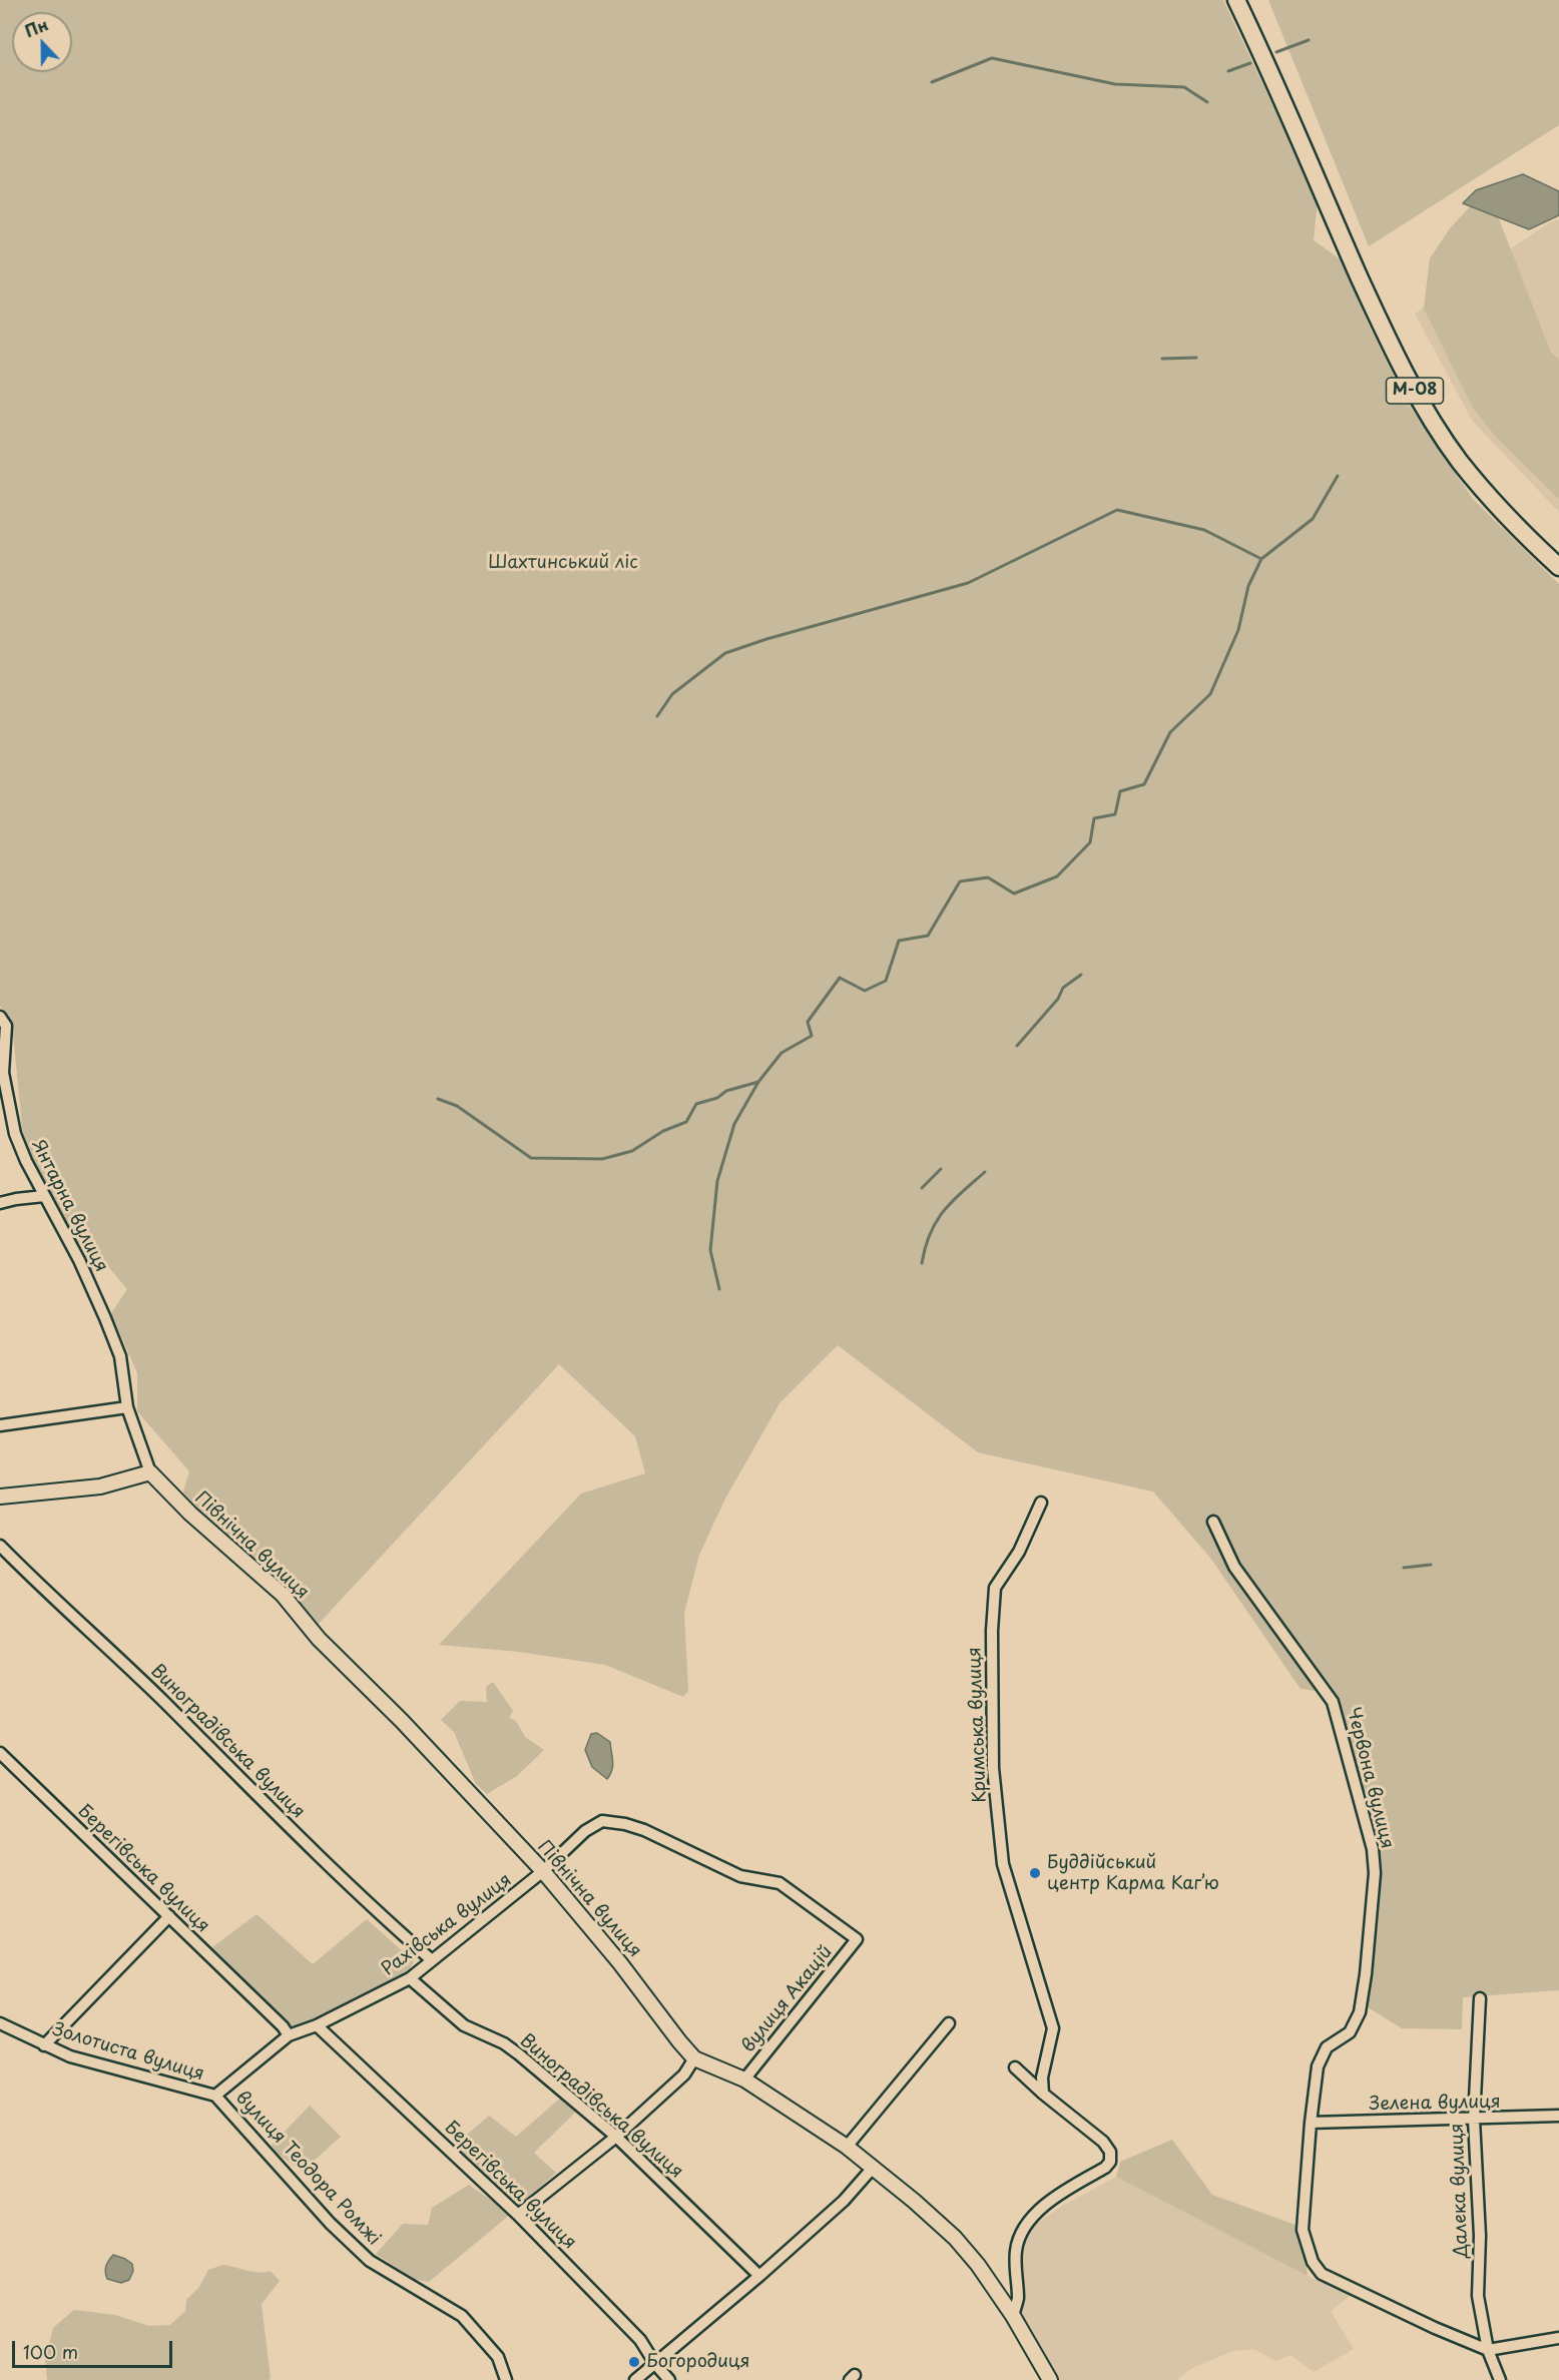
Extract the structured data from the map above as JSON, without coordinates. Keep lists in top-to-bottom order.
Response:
{
  "streets": {
    "highway": ["М-08"],
    "street": [
      "Янтарна вулиця",
      "Північна вулиця",
      "Кримська вулиця",
      "Виноградівська вулиця",
      "Червона вулиця",
      "Берегівська вулиця",
      "Рахівська вулиця",
      "вулиця Акацій",
      "Золотиста вулиця",
      "Зелена вулиця",
      "вулиця Теодора Ромжі",
      "Далека вулиця"
    ]
  },
  "crossings": [
    ["Янтарна вулиця", "Північна вулиця"],
    ["Північна вулиця", "Рахівська вулиця"],
    ["Північна вулиця", "вулиця Акацій"],
    ["Виноградівська вулиця", "Рахівська вулиця"],
    ["Червона вулиця", "Зелена вулиця"],
    ["Червона вулиця", "Далека вулиця"],
    ["Берегівська вулиця", "Рахівська вулиця"],
    ["Рахівська вулиця", "вулиця Акацій"],
    ["Рахівська вулиця", "Золотиста вулиця"],
    ["Рахівська вулиця", "вулиця Теодора Ромжі"],
    ["Золотиста вулиця", "вулиця Теодора Ромжі"],
    ["Зелена вулиця", "Далека вулиця"]
  ],
  "parks": ["Шахтинський ліс"],
  "places": ["Буддійський центр Карма Кагʼю", "Богородиця"],
  "scale_bar": "100 m",
  "north": "top"
}
